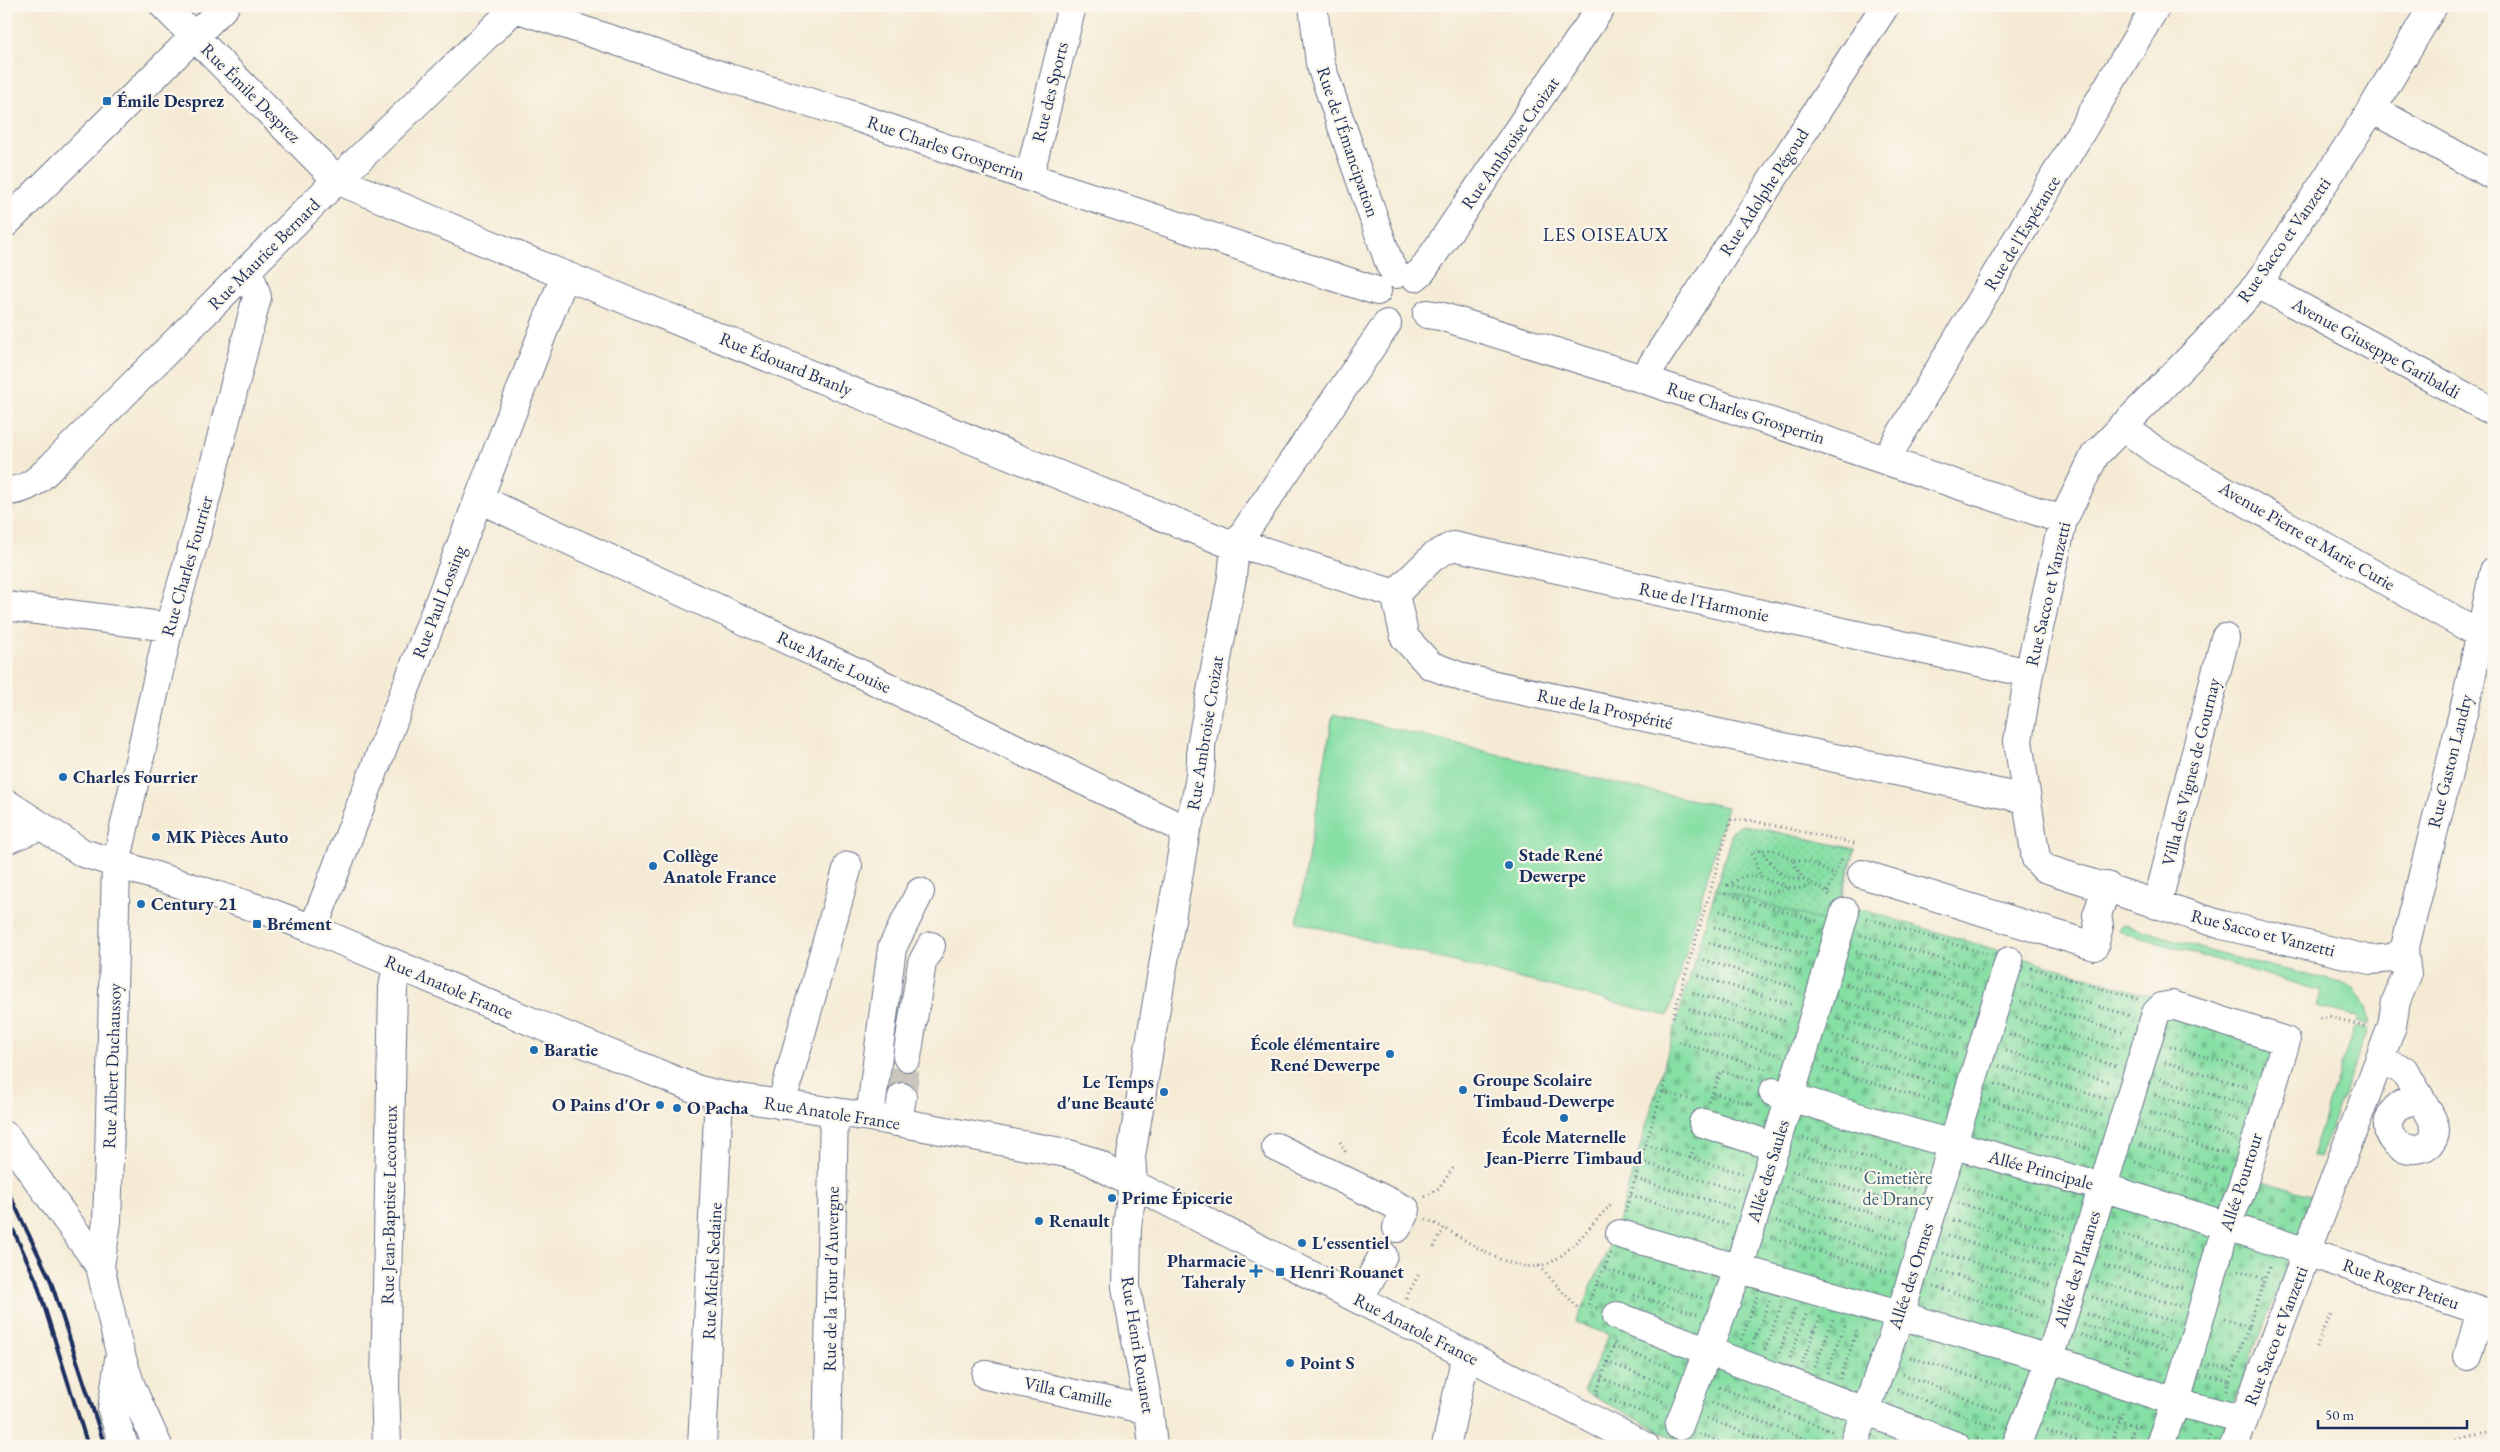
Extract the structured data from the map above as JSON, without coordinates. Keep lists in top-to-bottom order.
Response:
{
  "streets": {
    "street": [
      "Rue des Sports",
      "Rue Émile Desprez",
      "Rue de l'Émancipation",
      "Rue Ambroise Croizat",
      "Rue Charles Grosperrin",
      "Rue Adolphe Pégoud",
      "Rue de l'Espérance",
      "Rue Sacco et Vanzetti",
      "Rue Maurice Bernard",
      "Avenue Giuseppe Garibaldi",
      "Rue Édouard Branly",
      "Avenue Pierre et Marie Curie",
      "Rue Charles Fourrier",
      "Rue Paul Lossing",
      "Rue de l'Harmonie",
      "Rue Marie Louise",
      "Rue de la Prospérité",
      "Rue Gaston Landry",
      "Villa des Vignes de Gournay",
      "Rue Anatole France",
      "Rue Albert Duchaussoy",
      "Allée Principale",
      "Allée des Saules",
      "Allée Pourtour",
      "Rue Jean-Baptiste Lecouteux",
      "Allée des Platanes",
      "Rue Michel Sedaine",
      "Allée des Ormes",
      "Rue de la Tour d'Auvergne",
      "Rue Roger Petieu",
      "Rue Henri Rouanet",
      "Villa Camille"
    ]
  },
  "crossings": [
    ["Rue des Sports", "Rue Charles Grosperrin"],
    ["Rue Émile Desprez", "Rue Maurice Bernard"],
    ["Rue Émile Desprez", "Rue Édouard Branly"],
    ["Rue de l'Émancipation", "Rue Ambroise Croizat"],
    ["Rue de l'Émancipation", "Rue Charles Grosperrin"],
    ["Rue Ambroise Croizat", "Rue Charles Grosperrin"],
    ["Rue Ambroise Croizat", "Rue Édouard Branly"],
    ["Rue Ambroise Croizat", "Rue Marie Louise"],
    ["Rue Ambroise Croizat", "Rue Anatole France"],
    ["Rue Ambroise Croizat", "Rue Henri Rouanet"],
    ["Rue Charles Grosperrin", "Rue Adolphe Pégoud"],
    ["Rue Charles Grosperrin", "Rue de l'Espérance"],
    ["Rue Charles Grosperrin", "Rue Sacco et Vanzetti"],
    ["Rue Charles Grosperrin", "Rue Maurice Bernard"],
    ["Rue Sacco et Vanzetti", "Avenue Giuseppe Garibaldi"],
    ["Rue Sacco et Vanzetti", "Avenue Pierre et Marie Curie"],
    ["Rue Sacco et Vanzetti", "Rue de l'Harmonie"],
    ["Rue Sacco et Vanzetti", "Rue de la Prospérité"],
    ["Rue Sacco et Vanzetti", "Rue Gaston Landry"],
    ["Rue Sacco et Vanzetti", "Villa des Vignes de Gournay"],
    ["Rue Sacco et Vanzetti", "Allée Principale"],
    ["Rue Sacco et Vanzetti", "Rue Roger Petieu"],
    ["Rue Maurice Bernard", "Rue Édouard Branly"],
    ["Rue Maurice Bernard", "Rue Charles Fourrier"],
    ["Rue Édouard Branly", "Rue Paul Lossing"],
    ["Avenue Pierre et Marie Curie", "Rue Gaston Landry"],
    ["Rue Charles Fourrier", "Rue Anatole France"],
    ["Rue Charles Fourrier", "Rue Albert Duchaussoy"],
    ["Rue Paul Lossing", "Rue Marie Louise"],
    ["Rue Paul Lossing", "Rue Anatole France"],
    ["Rue de l'Harmonie", "Rue de la Prospérité"],
    ["Rue Anatole France", "Rue Albert Duchaussoy"],
    ["Rue Anatole France", "Rue Jean-Baptiste Lecouteux"],
    ["Rue Anatole France", "Rue Michel Sedaine"],
    ["Rue Anatole France", "Rue de la Tour d'Auvergne"],
    ["Rue Anatole France", "Rue Henri Rouanet"],
    ["Allée Principale", "Allée des Saules"],
    ["Allée Principale", "Allée Pourtour"],
    ["Allée Principale", "Allée des Platanes"],
    ["Allée Principale", "Allée des Ormes"],
    ["Allée Principale", "Rue Roger Petieu"],
    ["Allée Pourtour", "Allée des Platanes"],
    ["Rue Henri Rouanet", "Villa Camille"]
  ],
  "districts": ["LES OISEAUX"],
  "parks": ["Cimetière de Drancy"],
  "places": {
    "transit": ["Émile Desprez", "Brément", "Henri Rouanet"],
    "other": [
      "Charles Fourrier",
      "MK Pièces Auto",
      "Stade René Dewerpe",
      "Collège Anatole France",
      "Century 21",
      "Baratie",
      "École élémentaire René Dewerpe",
      "Groupe Scolaire Timbaud-Dewerpe",
      "Le Temps d'une Beauté",
      "O Pains d'Or",
      "O Pacha",
      "École Maternelle Jean-Pierre Timbaud",
      "Prime Épicerie",
      "Renault",
      "L'essentiel",
      "Point S"
    ],
    "health": ["Pharmacie Taheraly"]
  },
  "scale_bar": "50 m"
}
